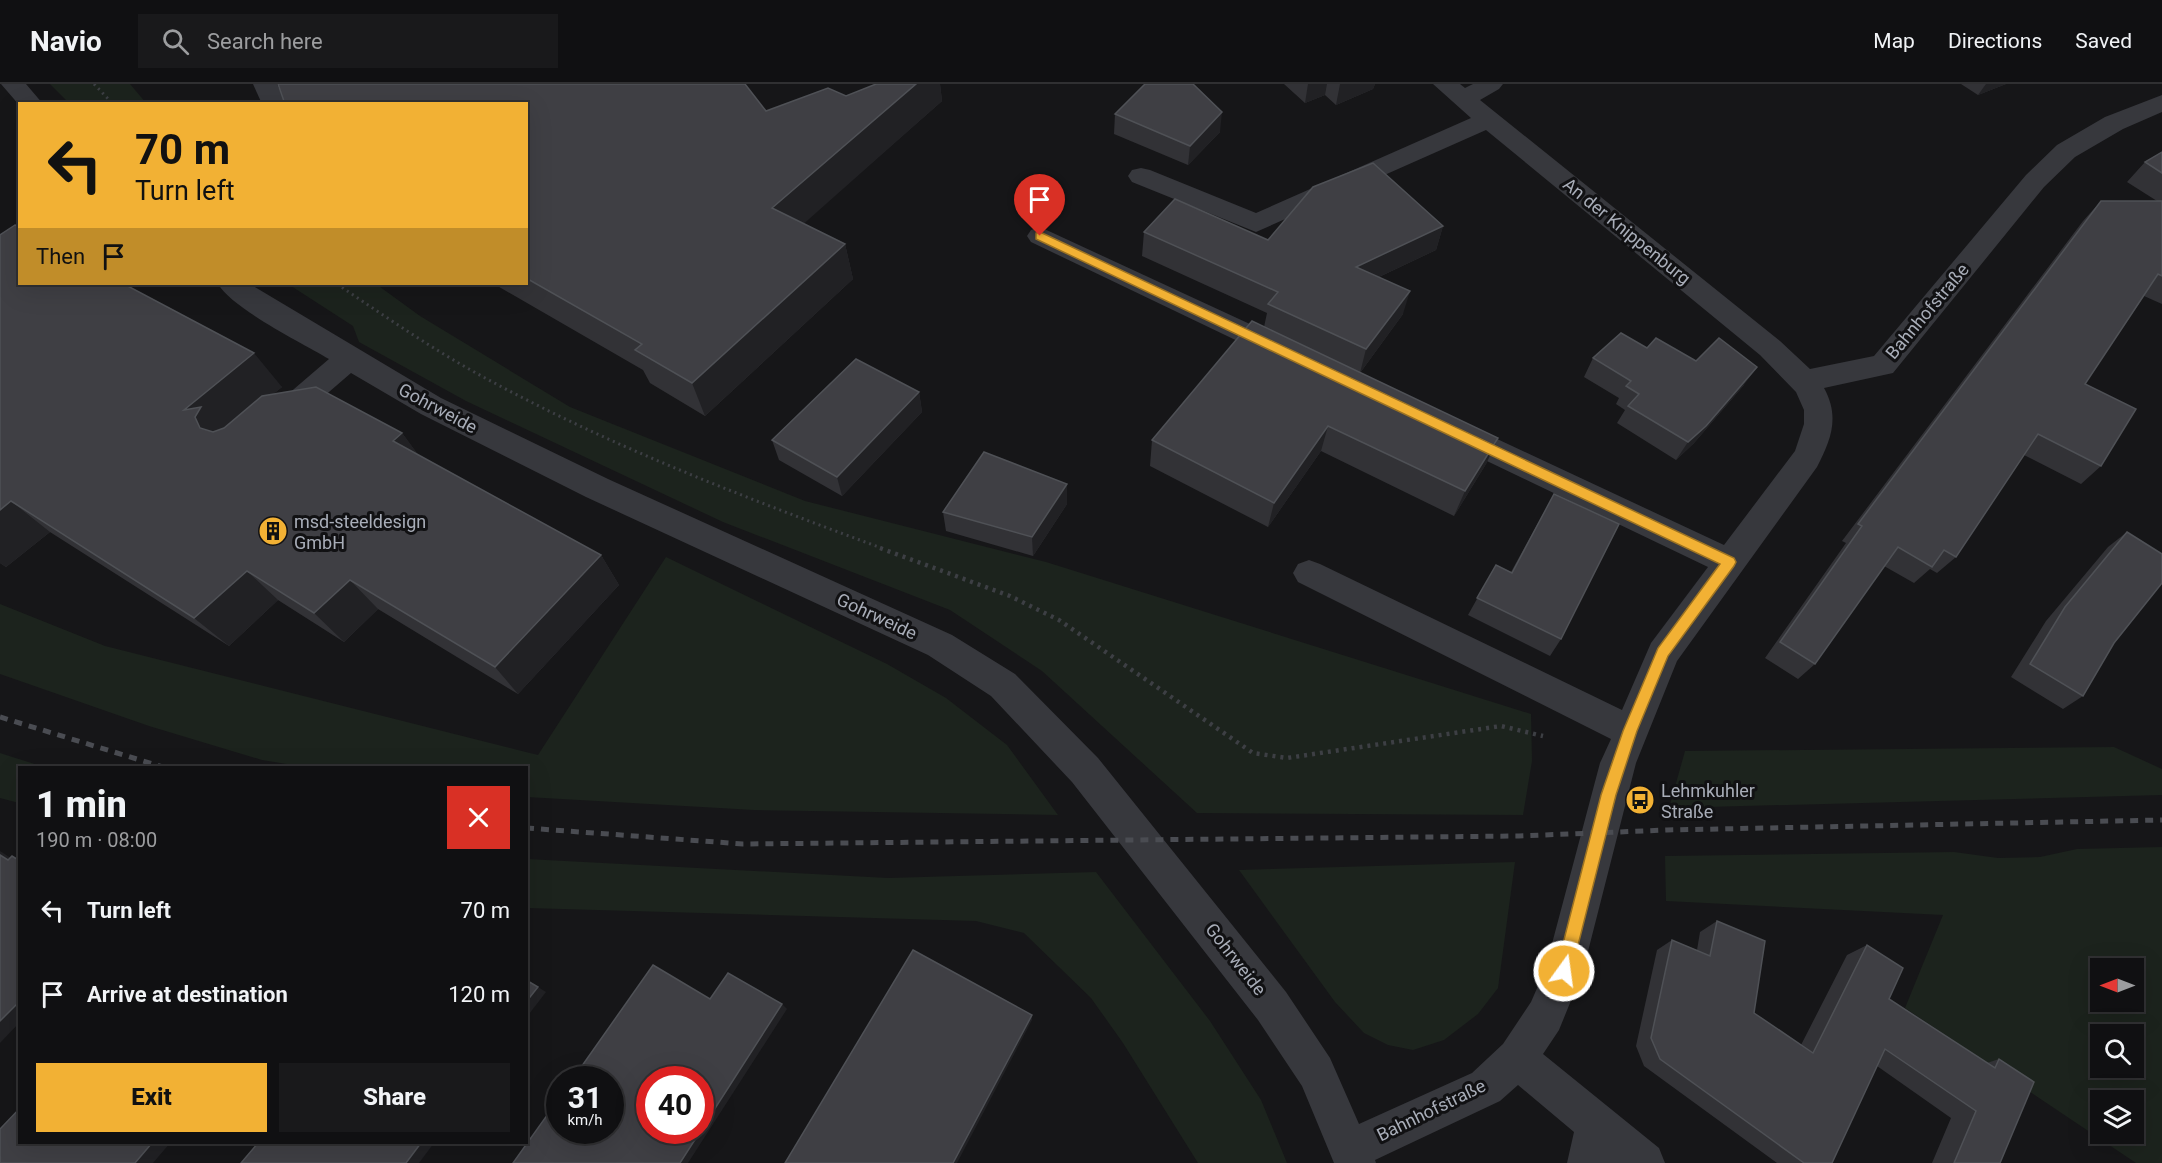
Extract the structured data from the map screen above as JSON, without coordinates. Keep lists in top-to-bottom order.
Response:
{
  "streets": {
    "street": ["An der Knippenburg", "Bahnhofstraße", "Gohrweide"]
  },
  "crossings": [
    ["An der Knippenburg", "Bahnhofstraße"],
    ["Bahnhofstraße", "Gohrweide"]
  ],
  "places": {
    "building": ["msd-steeldesign GmbH"],
    "bus stop": ["Lehmkuhler Straße"]
  },
  "north": "left",
  "page": {
    "header": "Navio",
    "search": "Search here",
    "nav": ["Map", "Directions", "Saved"],
    "turn": ["70 m", "Turn left"],
    "then": "Then",
    "heading": ["1 min", "190 m · 08:00"],
    "list": [
      {
        "name": "Turn left",
        "value": "70 m"
      },
      {
        "name": "Arrive at destination",
        "value": "120 m"
      }
    ],
    "buttons": ["Exit", "Share"],
    "speed": "31 km/h",
    "limit": "40"
  }
}
